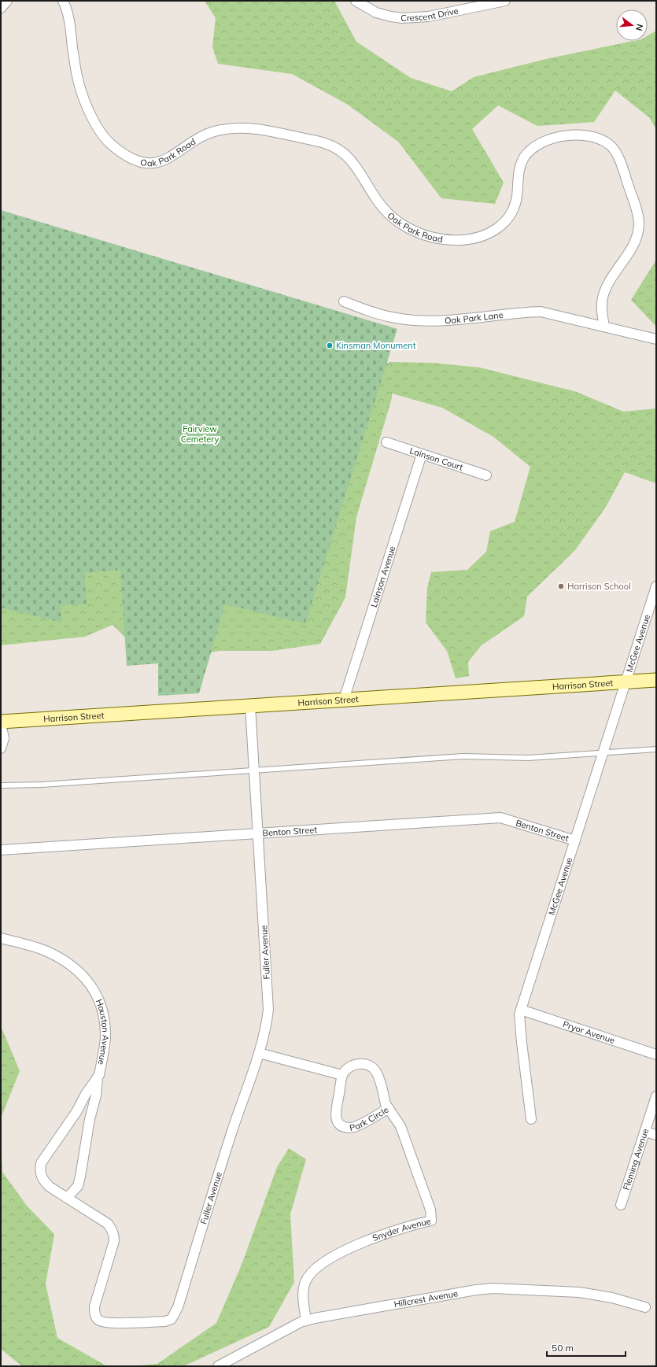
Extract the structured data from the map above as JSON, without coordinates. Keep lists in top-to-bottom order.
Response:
{
  "streets": {
    "street": [
      "Crescent Drive",
      "Oak Park Road",
      "Oak Park Lane",
      "Lainson Court",
      "Lainson Avenue",
      "McGee Avenue",
      "Harrison Street",
      "Benton Street",
      "Fuller Avenue",
      "Houston Avenue",
      "Pryor Avenue",
      "Park Circle",
      "Fleming Avenue",
      "Snyder Avenue",
      "Hillcrest Avenue"
    ]
  },
  "crossings": [
    ["Oak Park Road", "Oak Park Lane"],
    ["Lainson Court", "Lainson Avenue"],
    ["Lainson Avenue", "Harrison Street"],
    ["McGee Avenue", "Harrison Street"],
    ["McGee Avenue", "Benton Street"],
    ["McGee Avenue", "Pryor Avenue"],
    ["Harrison Street", "Fuller Avenue"],
    ["Benton Street", "Fuller Avenue"],
    ["Fuller Avenue", "Houston Avenue"],
    ["Park Circle", "Snyder Avenue"],
    ["Snyder Avenue", "Hillcrest Avenue"]
  ],
  "parks": ["Fairview Cemetery"],
  "places": ["Kinsman Monument", "Harrison School"],
  "scale_bar": "50 m",
  "north": "right"
}
